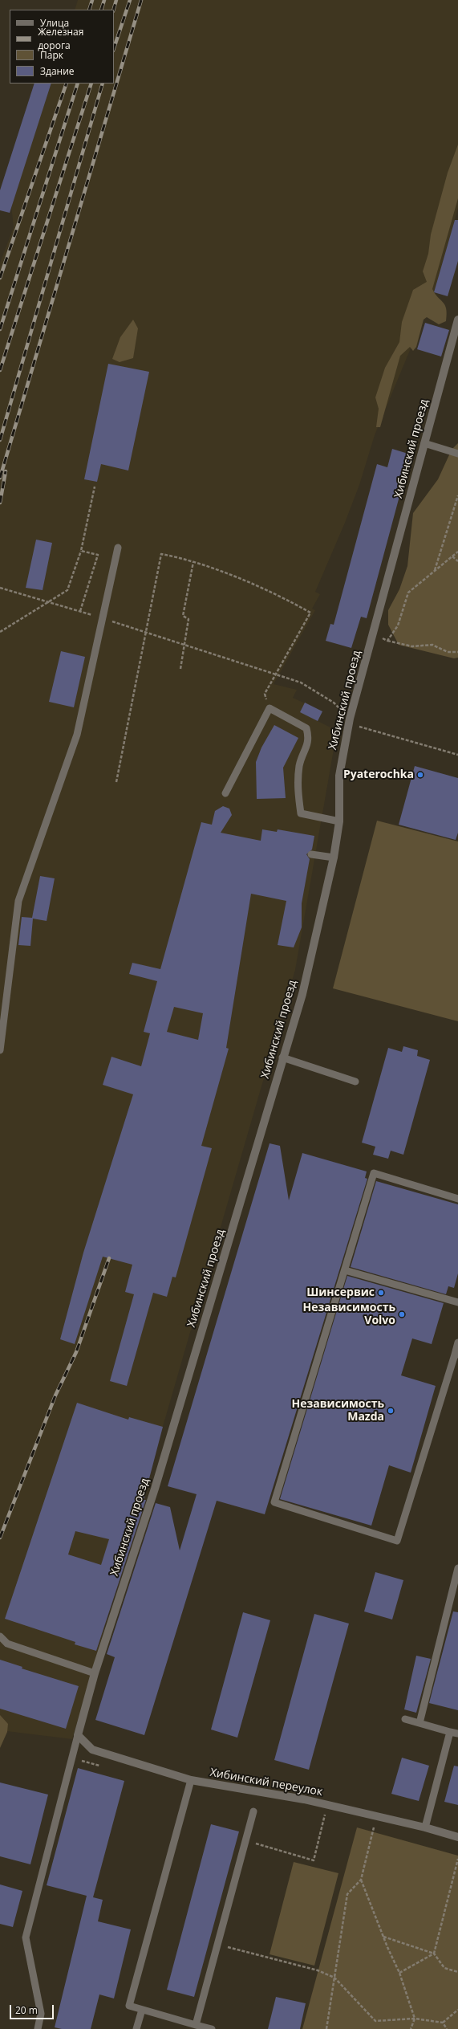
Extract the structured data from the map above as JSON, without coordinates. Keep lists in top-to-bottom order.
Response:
{
  "streets": {
    "street": ["Хибинский проезд", "Хибинский переулок"]
  },
  "crossings": [
    ["Хибинский проезд", "Хибинский переулок"]
  ],
  "places": [
    "Pyaterochka",
    "Шинсервис",
    "Независимость Volvo",
    "Независимость Mazda"
  ],
  "legend": [
    "Улица",
    "Железная дорога",
    "Парк",
    "Здание"
  ],
  "scale_bar": "20 m"
}
